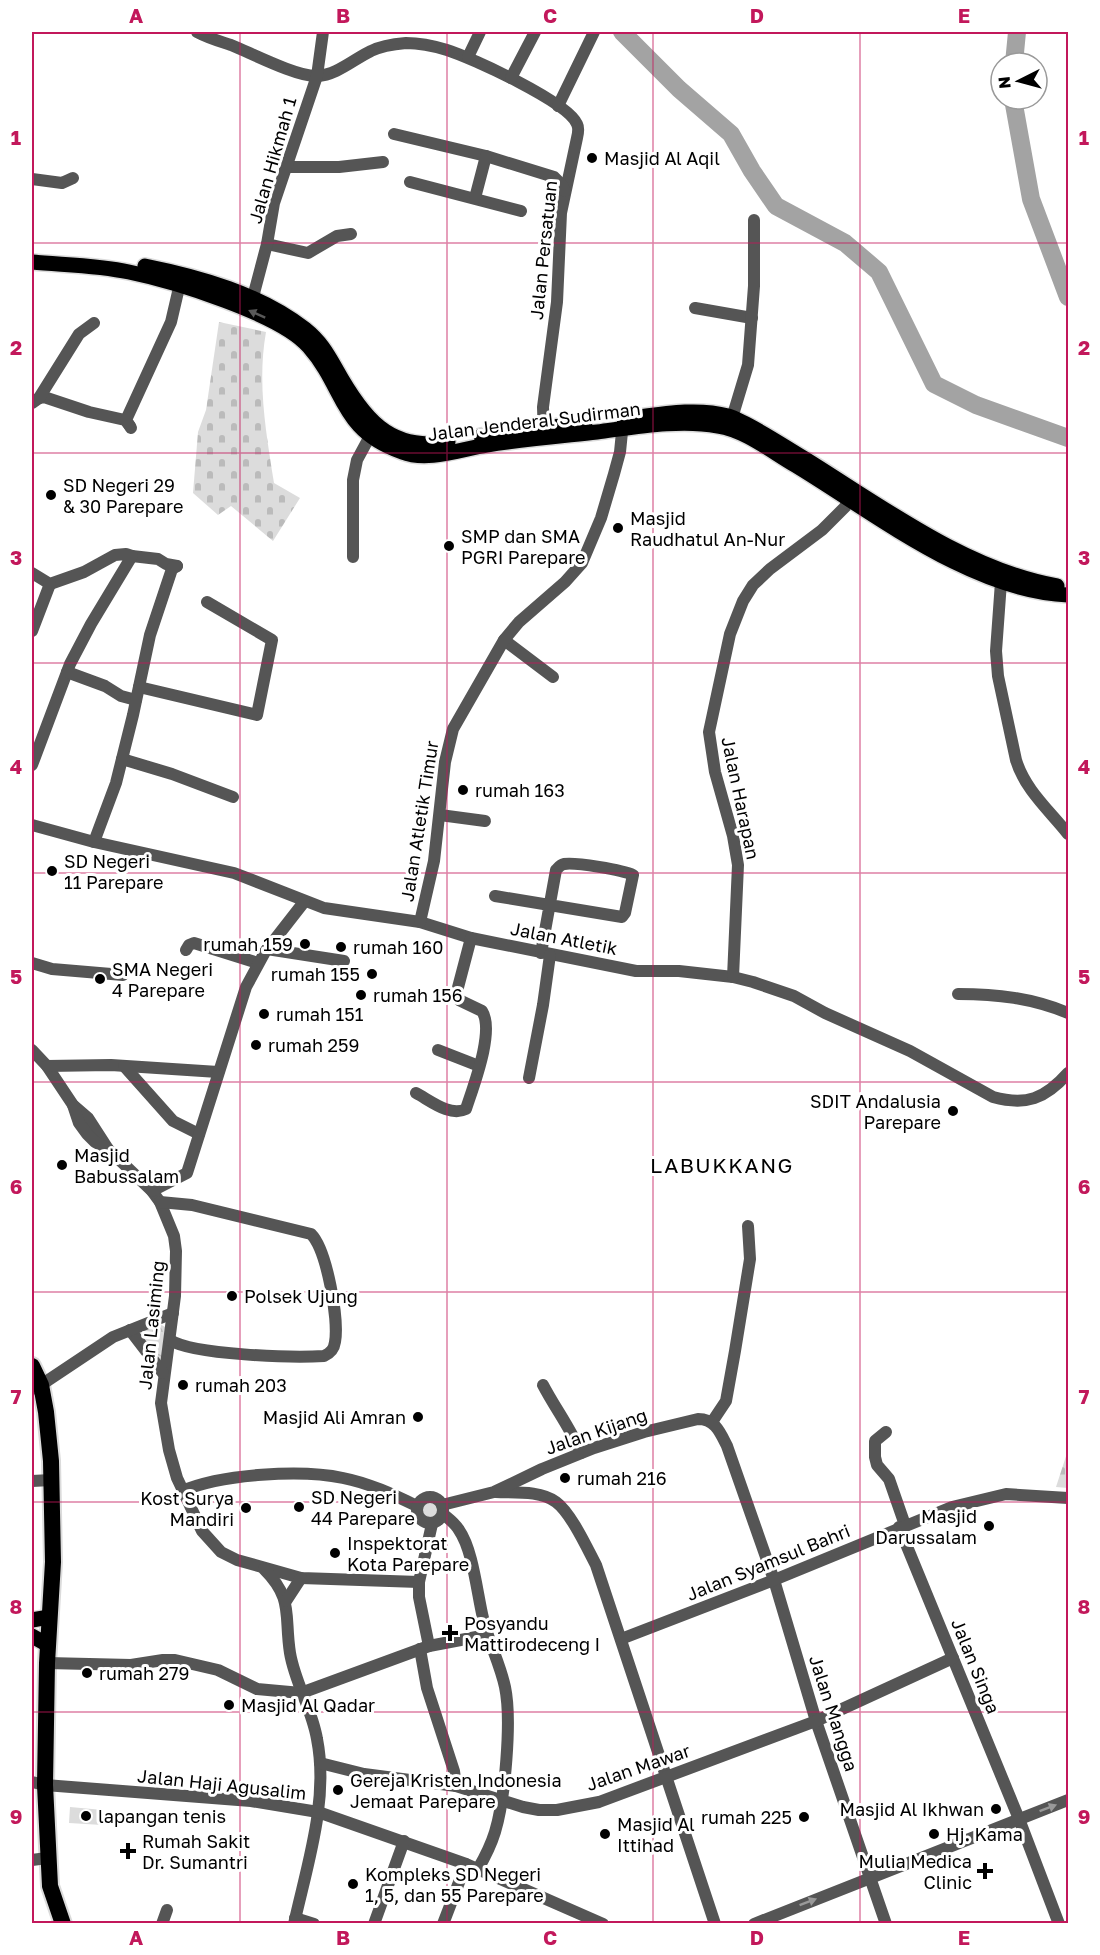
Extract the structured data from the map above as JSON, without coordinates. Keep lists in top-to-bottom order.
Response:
{
  "streets": {
    "main road": ["Jalan Jenderal Sudirman"],
    "street": [
      "Jalan Hikmah 1",
      "Jalan Persatuan",
      "Jalan Harapan",
      "Jalan Atletik Timur",
      "Jalan Atletik",
      "Jalan Lasiming",
      "Jalan Kijang",
      "Jalan Syamsul Bahri",
      "Jalan Singa",
      "Jalan Mangga",
      "Jalan Mawar",
      "Jalan Haji Agusalim"
    ]
  },
  "crossings": [
    ["Jalan Hikmah 1", "Jalan Persatuan"],
    ["Jalan Hikmah 1", "Jalan Jenderal Sudirman"],
    ["Jalan Persatuan", "Jalan Jenderal Sudirman"],
    ["Jalan Jenderal Sudirman", "Jalan Harapan"],
    ["Jalan Jenderal Sudirman", "Jalan Atletik Timur"],
    ["Jalan Harapan", "Jalan Atletik"],
    ["Jalan Atletik Timur", "Jalan Atletik"],
    ["Jalan Syamsul Bahri", "Jalan Singa"],
    ["Jalan Syamsul Bahri", "Jalan Mangga"],
    ["Jalan Singa", "Jalan Mawar"],
    ["Jalan Mangga", "Jalan Mawar"]
  ],
  "districts": ["LABUKKANG"],
  "places": {
    "other": [
      "Masjid Al Aqil",
      "SD Negeri 29 & 30 Parepare",
      "Masjid Raudhatul An-Nur",
      "SMP dan SMA PGRI Parepare",
      "rumah 163",
      "SD Negeri 11 Parepare",
      "rumah 159",
      "rumah 160",
      "rumah 155",
      "SMA Negeri 4 Parepare",
      "rumah 156",
      "rumah 151",
      "rumah 259",
      "SDIT Andalusia Parepare",
      "Masjid Babussalam",
      "Polsek Ujung",
      "rumah 203",
      "Masjid Ali Amran",
      "rumah 216",
      "SD Negeri 44 Parepare",
      "Kost Surya Mandiri",
      "Masjid Darussalam",
      "Inspektorat Kota Parepare",
      "rumah 279",
      "Masjid Al Qadar",
      "Gereja Kristen Indonesia Jemaat Parepare",
      "Masjid Al Ikhwan",
      "lapangan tenis",
      "rumah 225",
      "Masjid Al Ittihad",
      "Hj. Kama",
      "Kompleks SD Negeri 1, 5, dan 55 Parepare"
    ],
    "health": ["Posyandu Mattirodeceng I", "Rumah Sakit Dr. Sumantri", "Mulia Medica Clinic"]
  },
  "north": "left",
  "grid": {
    "columns": [
      "A",
      "B",
      "C",
      "D",
      "E"
    ],
    "rows": [
      "1",
      "2",
      "3",
      "4",
      "5",
      "6",
      "7",
      "8",
      "9"
    ]
  }
}
